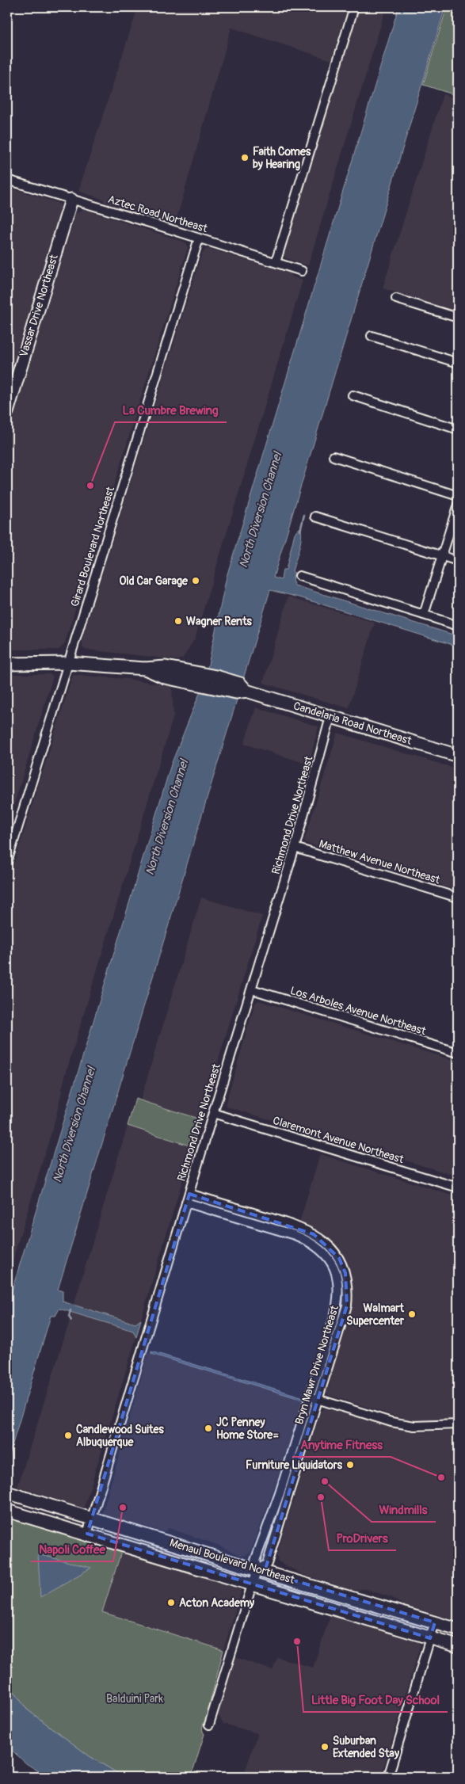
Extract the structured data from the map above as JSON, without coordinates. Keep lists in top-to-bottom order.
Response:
{
  "streets": {
    "main road": ["Vassar Drive Northeast", "Candelaria Road Northeast", "Menaul Boulevard Northeast"],
    "street": [
      "Aztec Road Northeast",
      "Girard Boulevard Northeast",
      "Richmond Drive Northeast",
      "Matthew Avenue Northeast",
      "Los Arboles Avenue Northeast",
      "Claremont Avenue Northeast",
      "Bryn Mawr Drive Northeast"
    ]
  },
  "crossings": [
    ["Aztec Road Northeast", "Vassar Drive Northeast"],
    ["Aztec Road Northeast", "Girard Boulevard Northeast"],
    ["Girard Boulevard Northeast", "Candelaria Road Northeast"],
    ["Candelaria Road Northeast", "Richmond Drive Northeast"],
    ["Richmond Drive Northeast", "Matthew Avenue Northeast"],
    ["Richmond Drive Northeast", "Los Arboles Avenue Northeast"],
    ["Richmond Drive Northeast", "Claremont Avenue Northeast"],
    ["Richmond Drive Northeast", "Bryn Mawr Drive Northeast"],
    ["Richmond Drive Northeast", "Menaul Boulevard Northeast"],
    ["Bryn Mawr Drive Northeast", "Menaul Boulevard Northeast"]
  ],
  "water": ["North Diversion Channel"],
  "parks": ["Balduini Park"],
  "places": [
    "Faith Comes by Hearing",
    "La Cumbre Brewing",
    "Old Car Garage",
    "Wagner Rents",
    "Walmart Supercenter",
    "JC Penney Home Store=",
    "Candlewood Suites Albuquerque",
    "Furniture Liquidators",
    "Anytime Fitness",
    "Windmills",
    "ProDrivers",
    "Napoli Coffee",
    "Acton Academy",
    "Little Big Foot Day School",
    "Suburban Extended Stay"
  ]
}
